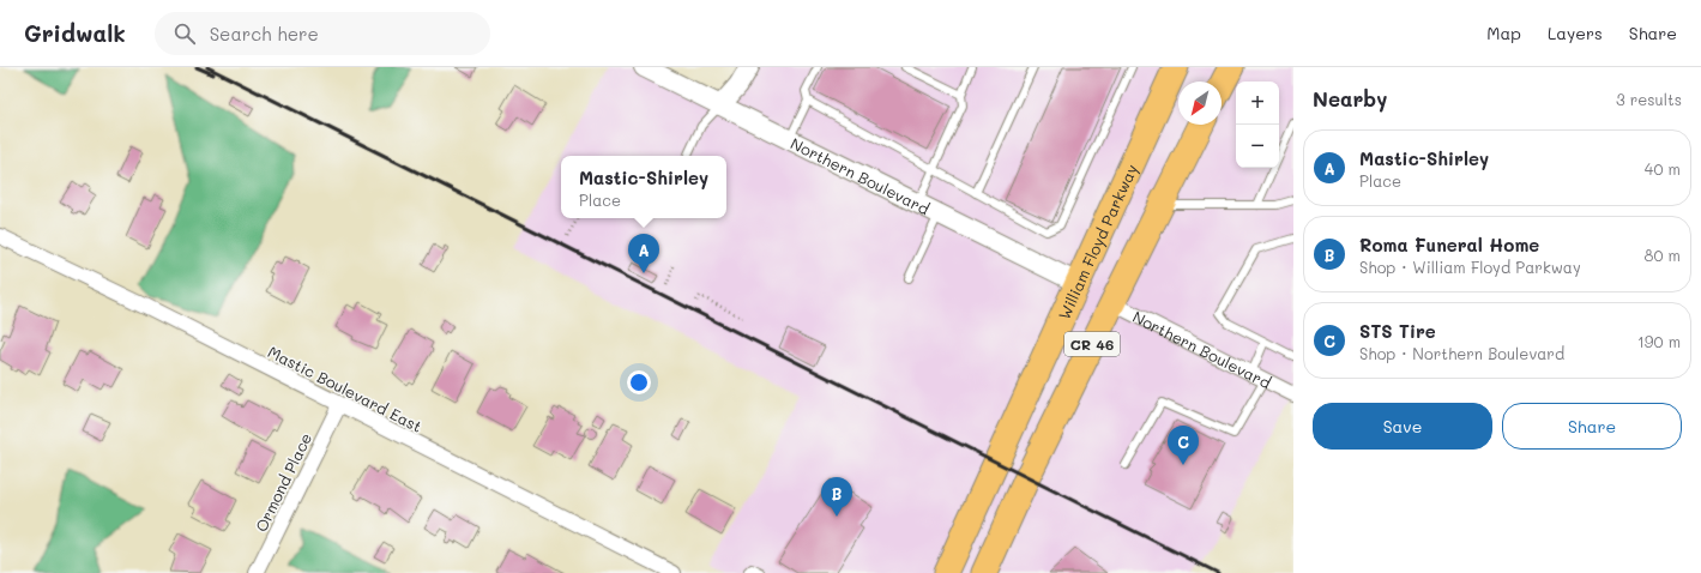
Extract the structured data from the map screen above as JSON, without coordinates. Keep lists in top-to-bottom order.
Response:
{
  "streets": {
    "highway": ["William Floyd Parkway", "CR 46"],
    "street": ["Northern Boulevard", "Mastic Boulevard East", "Ormond Place"]
  },
  "crossings": [
    ["Northern Boulevard", "William Floyd Parkway"],
    ["Northern Boulevard", "CR 46"],
    ["Mastic Boulevard East", "Ormond Place"]
  ],
  "north": "bottom left",
  "page": {
    "header": "Gridwalk",
    "search": "Search here",
    "nav": ["Map", "Layers", "Share"],
    "heading": ["Nearby", "3 results"],
    "map_buttons": ["+", "−"],
    "list": [
      {
        "mark": "A",
        "name": "Mastic-Shirley",
        "note": "Place",
        "value": "40 m"
      },
      {
        "mark": "B",
        "name": "Roma Funeral Home",
        "note": "Shop · William Floyd Parkway",
        "value": "80 m"
      },
      {
        "mark": "C",
        "name": "STS Tire",
        "note": "Shop · Northern Boulevard",
        "value": "190 m"
      }
    ],
    "popup": ["Mastic-Shirley", "Place"],
    "pins": ["A", "C", "B"],
    "buttons": ["Save", "Share"]
  }
}
